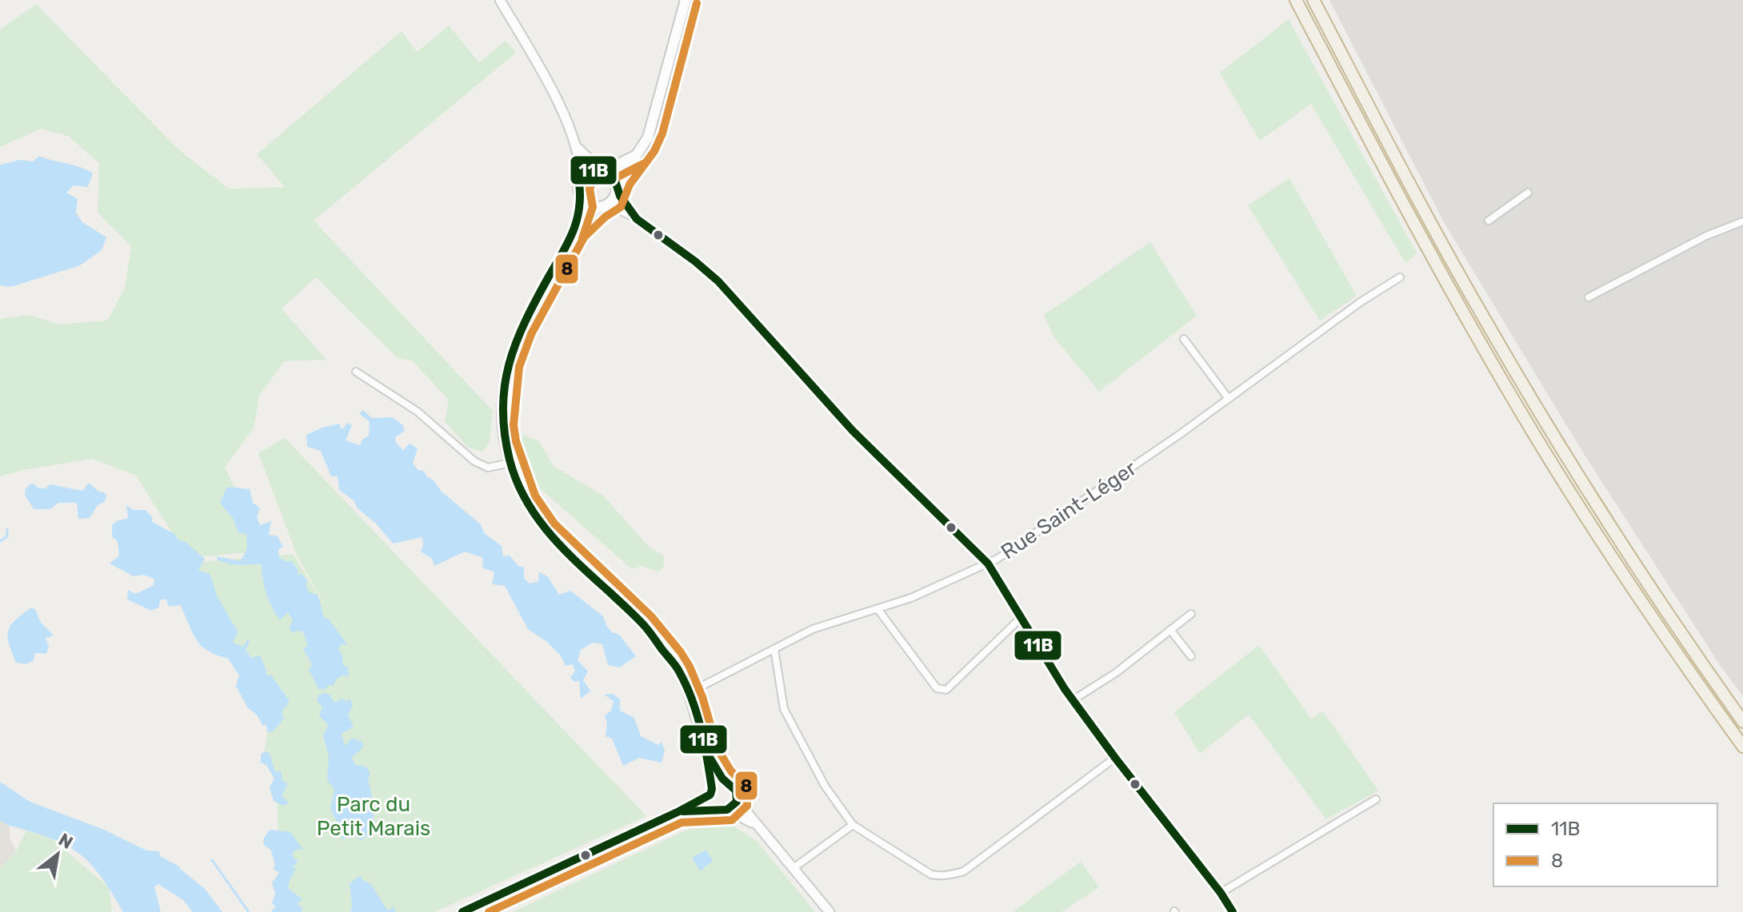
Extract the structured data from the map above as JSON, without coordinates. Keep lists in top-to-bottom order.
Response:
{
  "streets": {
    "street": ["Rue Saint-Léger"]
  },
  "parks": ["Parc du Petit Marais"],
  "lines": ["transit line 8", "transit line 11B"],
  "legend": ["11B", "8"],
  "north": "top right"
}
